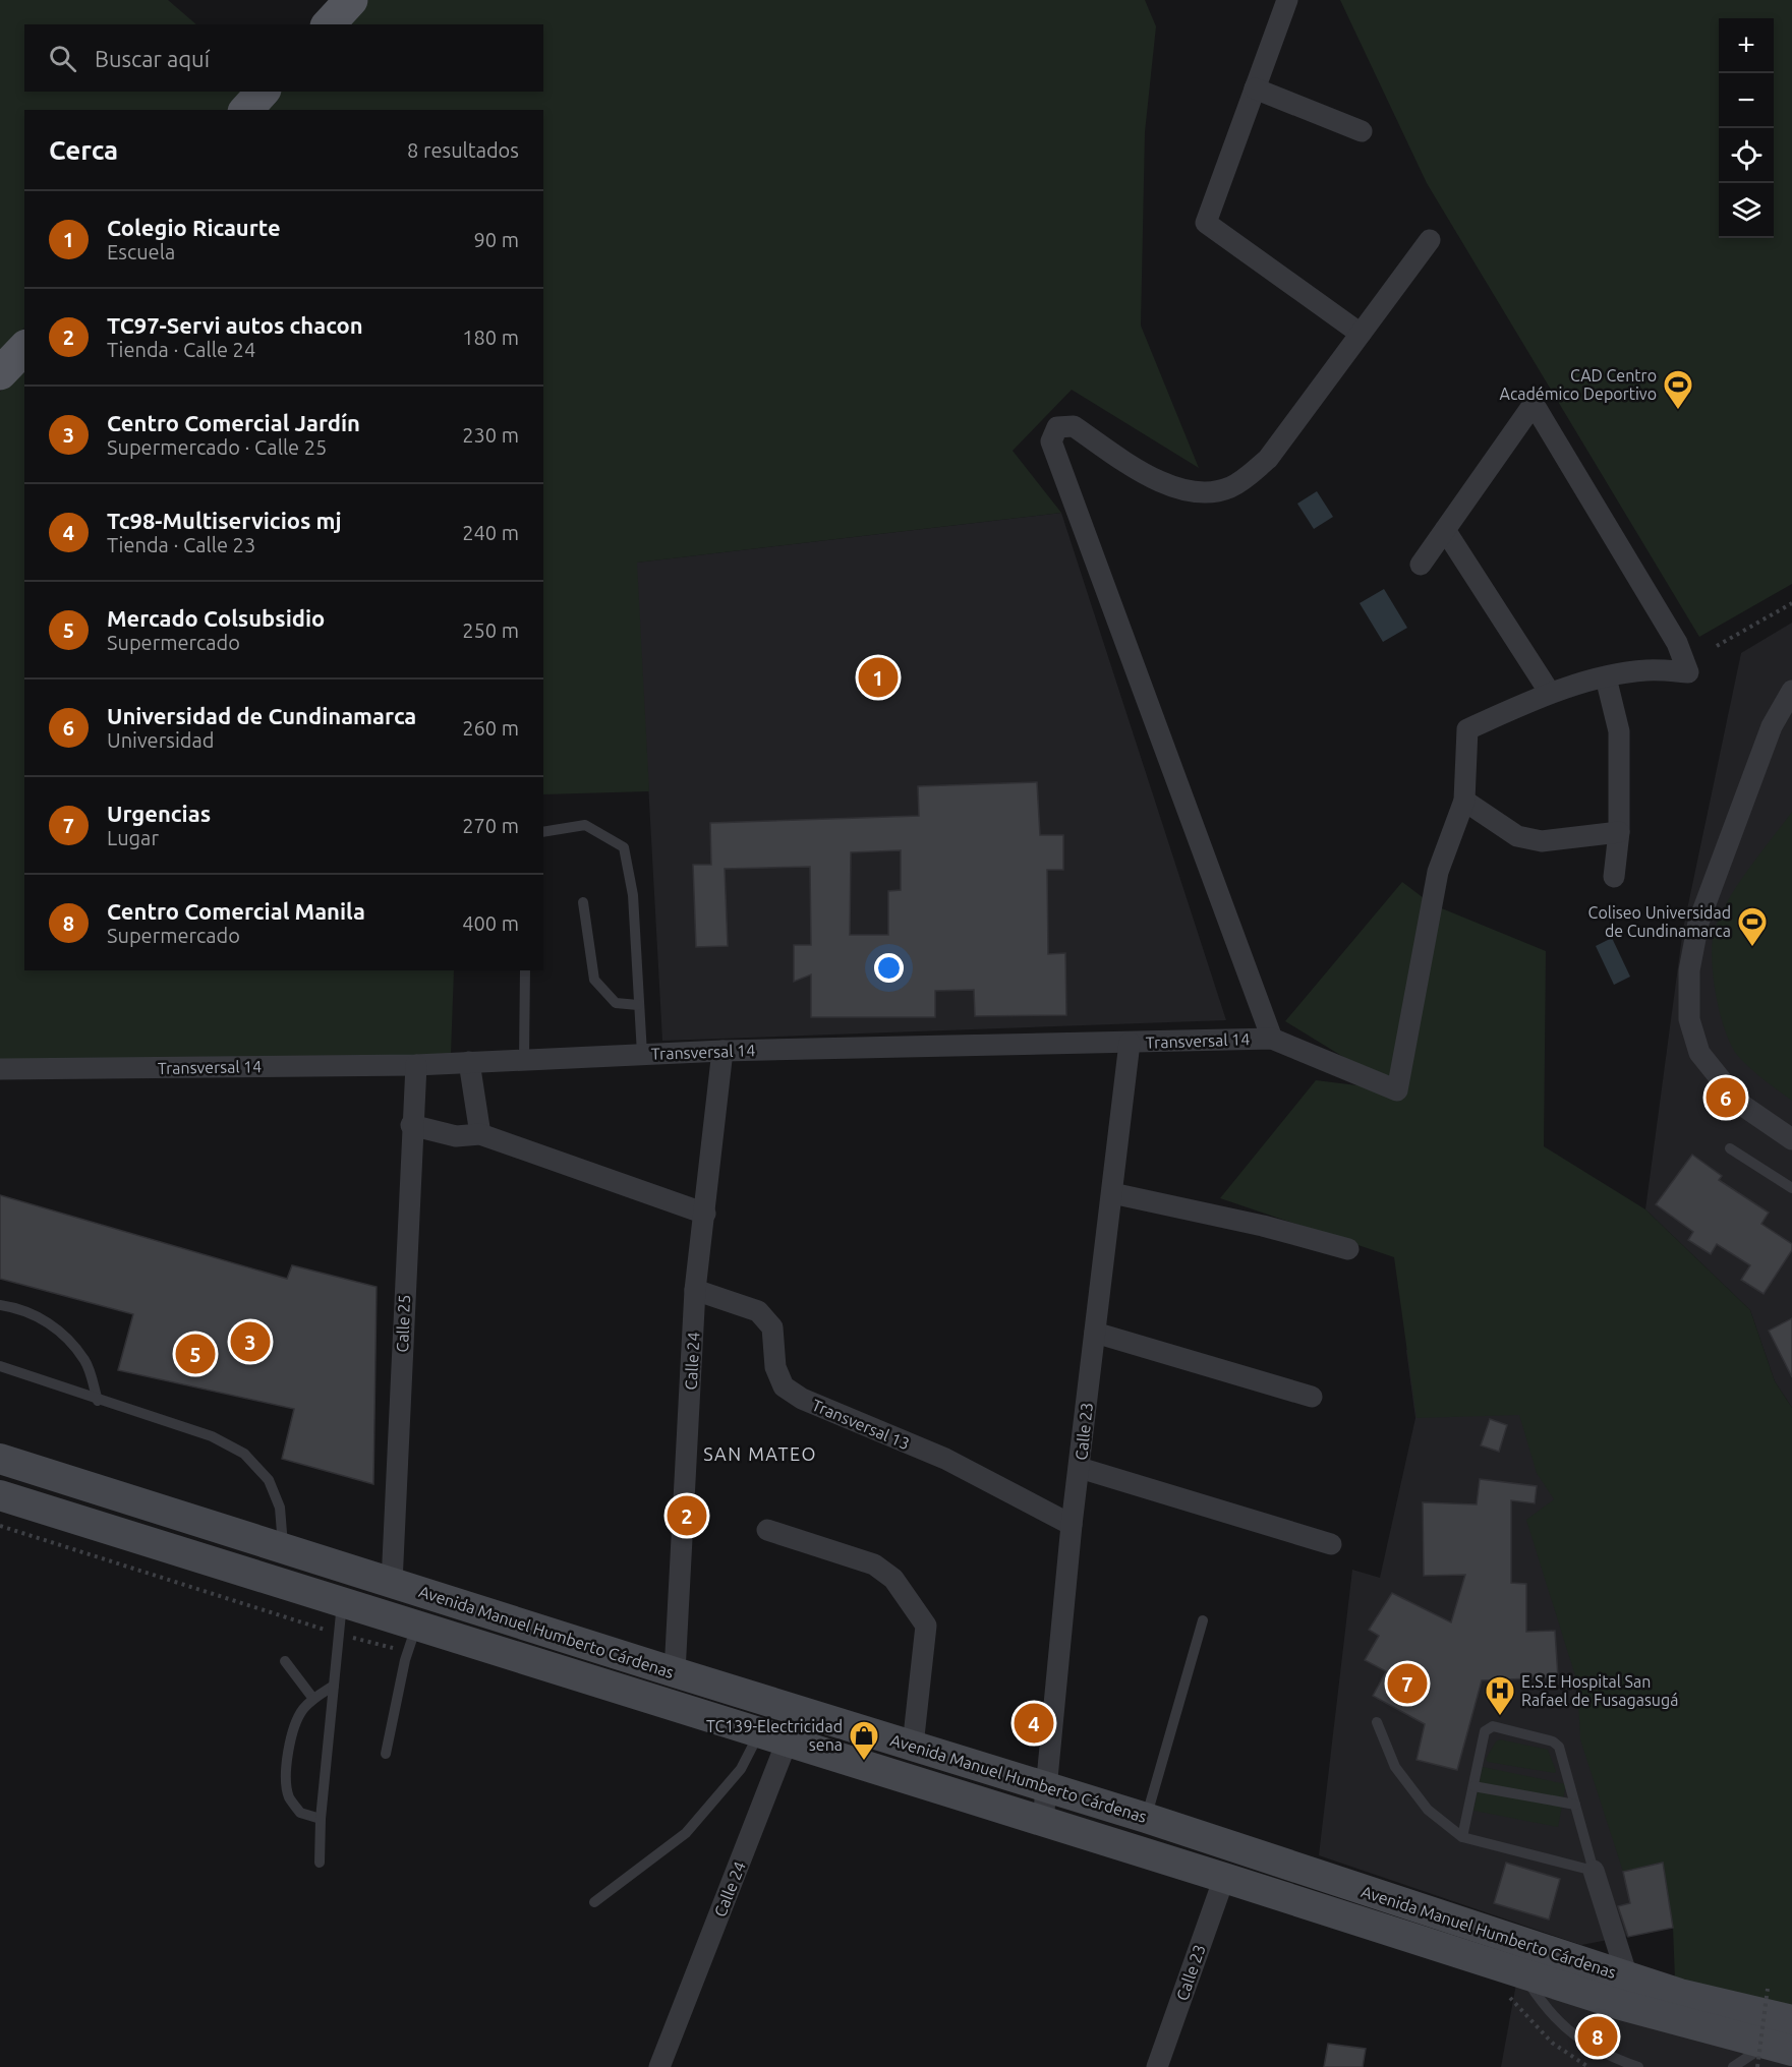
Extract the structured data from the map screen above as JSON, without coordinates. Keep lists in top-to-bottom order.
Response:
{
  "streets": {
    "main road": ["Avenida Manuel Humberto Cárdenas"],
    "street": [
      "Transversal 14",
      "Calle 25",
      "Calle 24",
      "Transversal 13",
      "Calle 23"
    ]
  },
  "crossings": [
    ["Transversal 14", "Calle 25"],
    ["Transversal 14", "Calle 24"],
    ["Transversal 14", "Calle 23"],
    ["Calle 25", "Avenida Manuel Humberto Cárdenas"],
    ["Calle 24", "Transversal 13"],
    ["Calle 24", "Avenida Manuel Humberto Cárdenas"],
    ["Transversal 13", "Calle 23"],
    ["Calle 23", "Avenida Manuel Humberto Cárdenas"]
  ],
  "districts": ["SAN MATEO"],
  "places": {
    "sports": ["CAD Centro Académico Deportivo", "Coliseo Universidad de Cundinamarca"],
    "hospital": ["E.S.E Hospital San Rafael de Fusagasugá"],
    "shop": ["TC139-Electricidad sena"]
  },
  "page": {
    "map_buttons": ["+", "−"],
    "search": "Buscar aquí",
    "heading": ["Cerca", "8 resultados"],
    "list": [
      {
        "mark": "1",
        "name": "Colegio Ricaurte",
        "note": "Escuela",
        "value": "90 m"
      },
      {
        "mark": "2",
        "name": "TC97-Servi autos chacon",
        "note": "Tienda · Calle 24",
        "value": "180 m"
      },
      {
        "mark": "3",
        "name": "Centro Comercial Jardín",
        "note": "Supermercado · Calle 25",
        "value": "230 m"
      },
      {
        "mark": "4",
        "name": "Tc98-Multiservicios mj",
        "note": "Tienda · Calle 23",
        "value": "240 m"
      },
      {
        "mark": "5",
        "name": "Mercado Colsubsidio",
        "note": "Supermercado",
        "value": "250 m"
      },
      {
        "mark": "6",
        "name": "Universidad de Cundinamarca",
        "note": "Universidad",
        "value": "260 m"
      },
      {
        "mark": "7",
        "name": "Urgencias",
        "note": "Lugar",
        "value": "270 m"
      },
      {
        "mark": "8",
        "name": "Centro Comercial Manila",
        "note": "Supermercado",
        "value": "400 m"
      }
    ],
    "pins": [
      "1",
      "6",
      "3",
      "5",
      "2",
      "7",
      "4",
      "8"
    ]
  }
}
